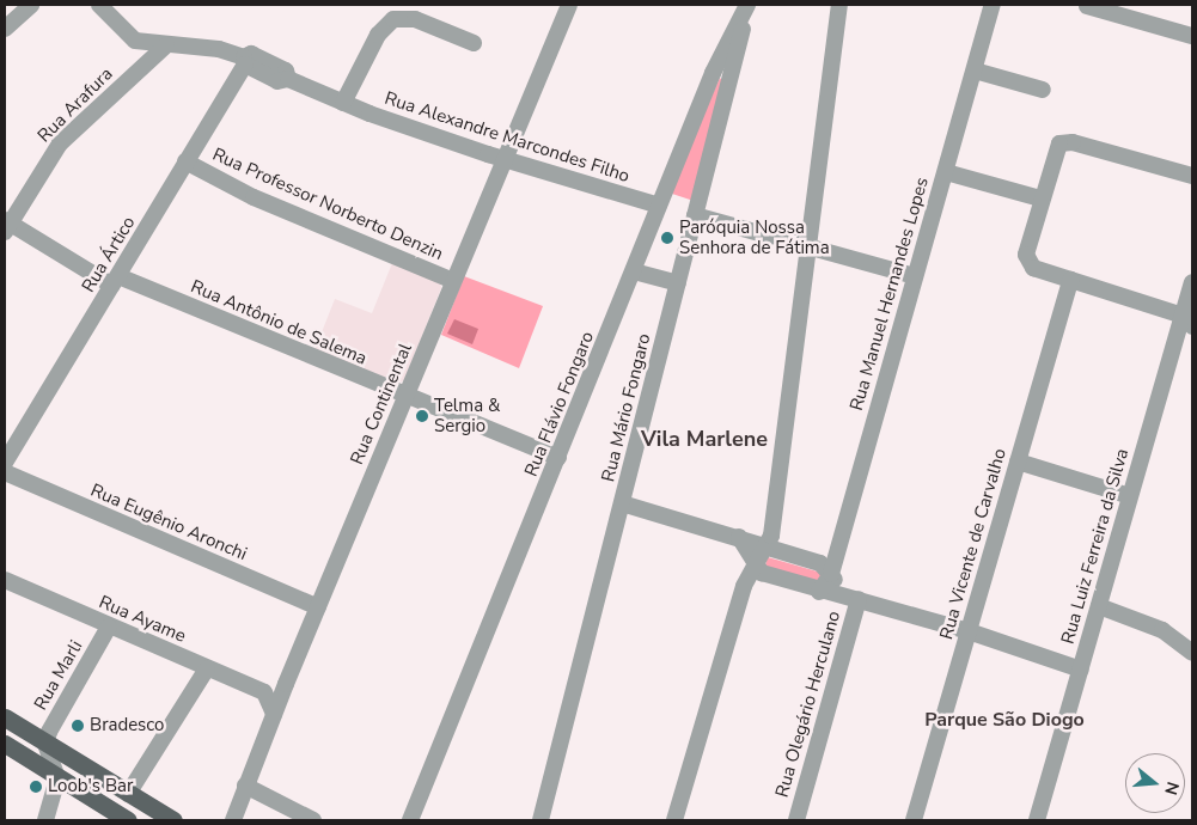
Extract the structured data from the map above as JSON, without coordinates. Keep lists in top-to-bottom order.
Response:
{
  "streets": {
    "street": [
      "Rua Arafura",
      "Rua Alexandre Marcondes Filho",
      "Rua Professor Norberto Denzin",
      "Rua Ártico",
      "Rua Manuel Hernandes Lopes",
      "Rua Antônio de Salema",
      "Rua Continental",
      "Rua Flávio Fongaro",
      "Rua Mário Fongaro",
      "Rua Eugênio Aronchi",
      "Rua Vicente de Carvalho",
      "Rua Luiz Ferreira da Silva",
      "Rua Ayame",
      "Rua Marli",
      "Rua Olegário Herculano"
    ]
  },
  "crossings": [
    ["Rua Arafura", "Rua Alexandre Marcondes Filho"],
    ["Rua Arafura", "Rua Antônio de Salema"],
    ["Rua Alexandre Marcondes Filho", "Rua Ártico"],
    ["Rua Alexandre Marcondes Filho", "Rua Continental"],
    ["Rua Alexandre Marcondes Filho", "Rua Flávio Fongaro"],
    ["Rua Professor Norberto Denzin", "Rua Ártico"],
    ["Rua Professor Norberto Denzin", "Rua Continental"],
    ["Rua Ártico", "Rua Antônio de Salema"],
    ["Rua Antônio de Salema", "Rua Continental"],
    ["Rua Antônio de Salema", "Rua Flávio Fongaro"],
    ["Rua Continental", "Rua Eugênio Aronchi"],
    ["Rua Flávio Fongaro", "Rua Mário Fongaro"],
    ["Rua Ayame", "Rua Marli"]
  ],
  "districts": ["Vila Marlene", "Parque São Diogo"],
  "places": [
    "Paróquia Nossa Senhora de Fátima",
    "Telma & Sergio",
    "Bradesco",
    "Loob's Bar"
  ],
  "north": "right"
}
